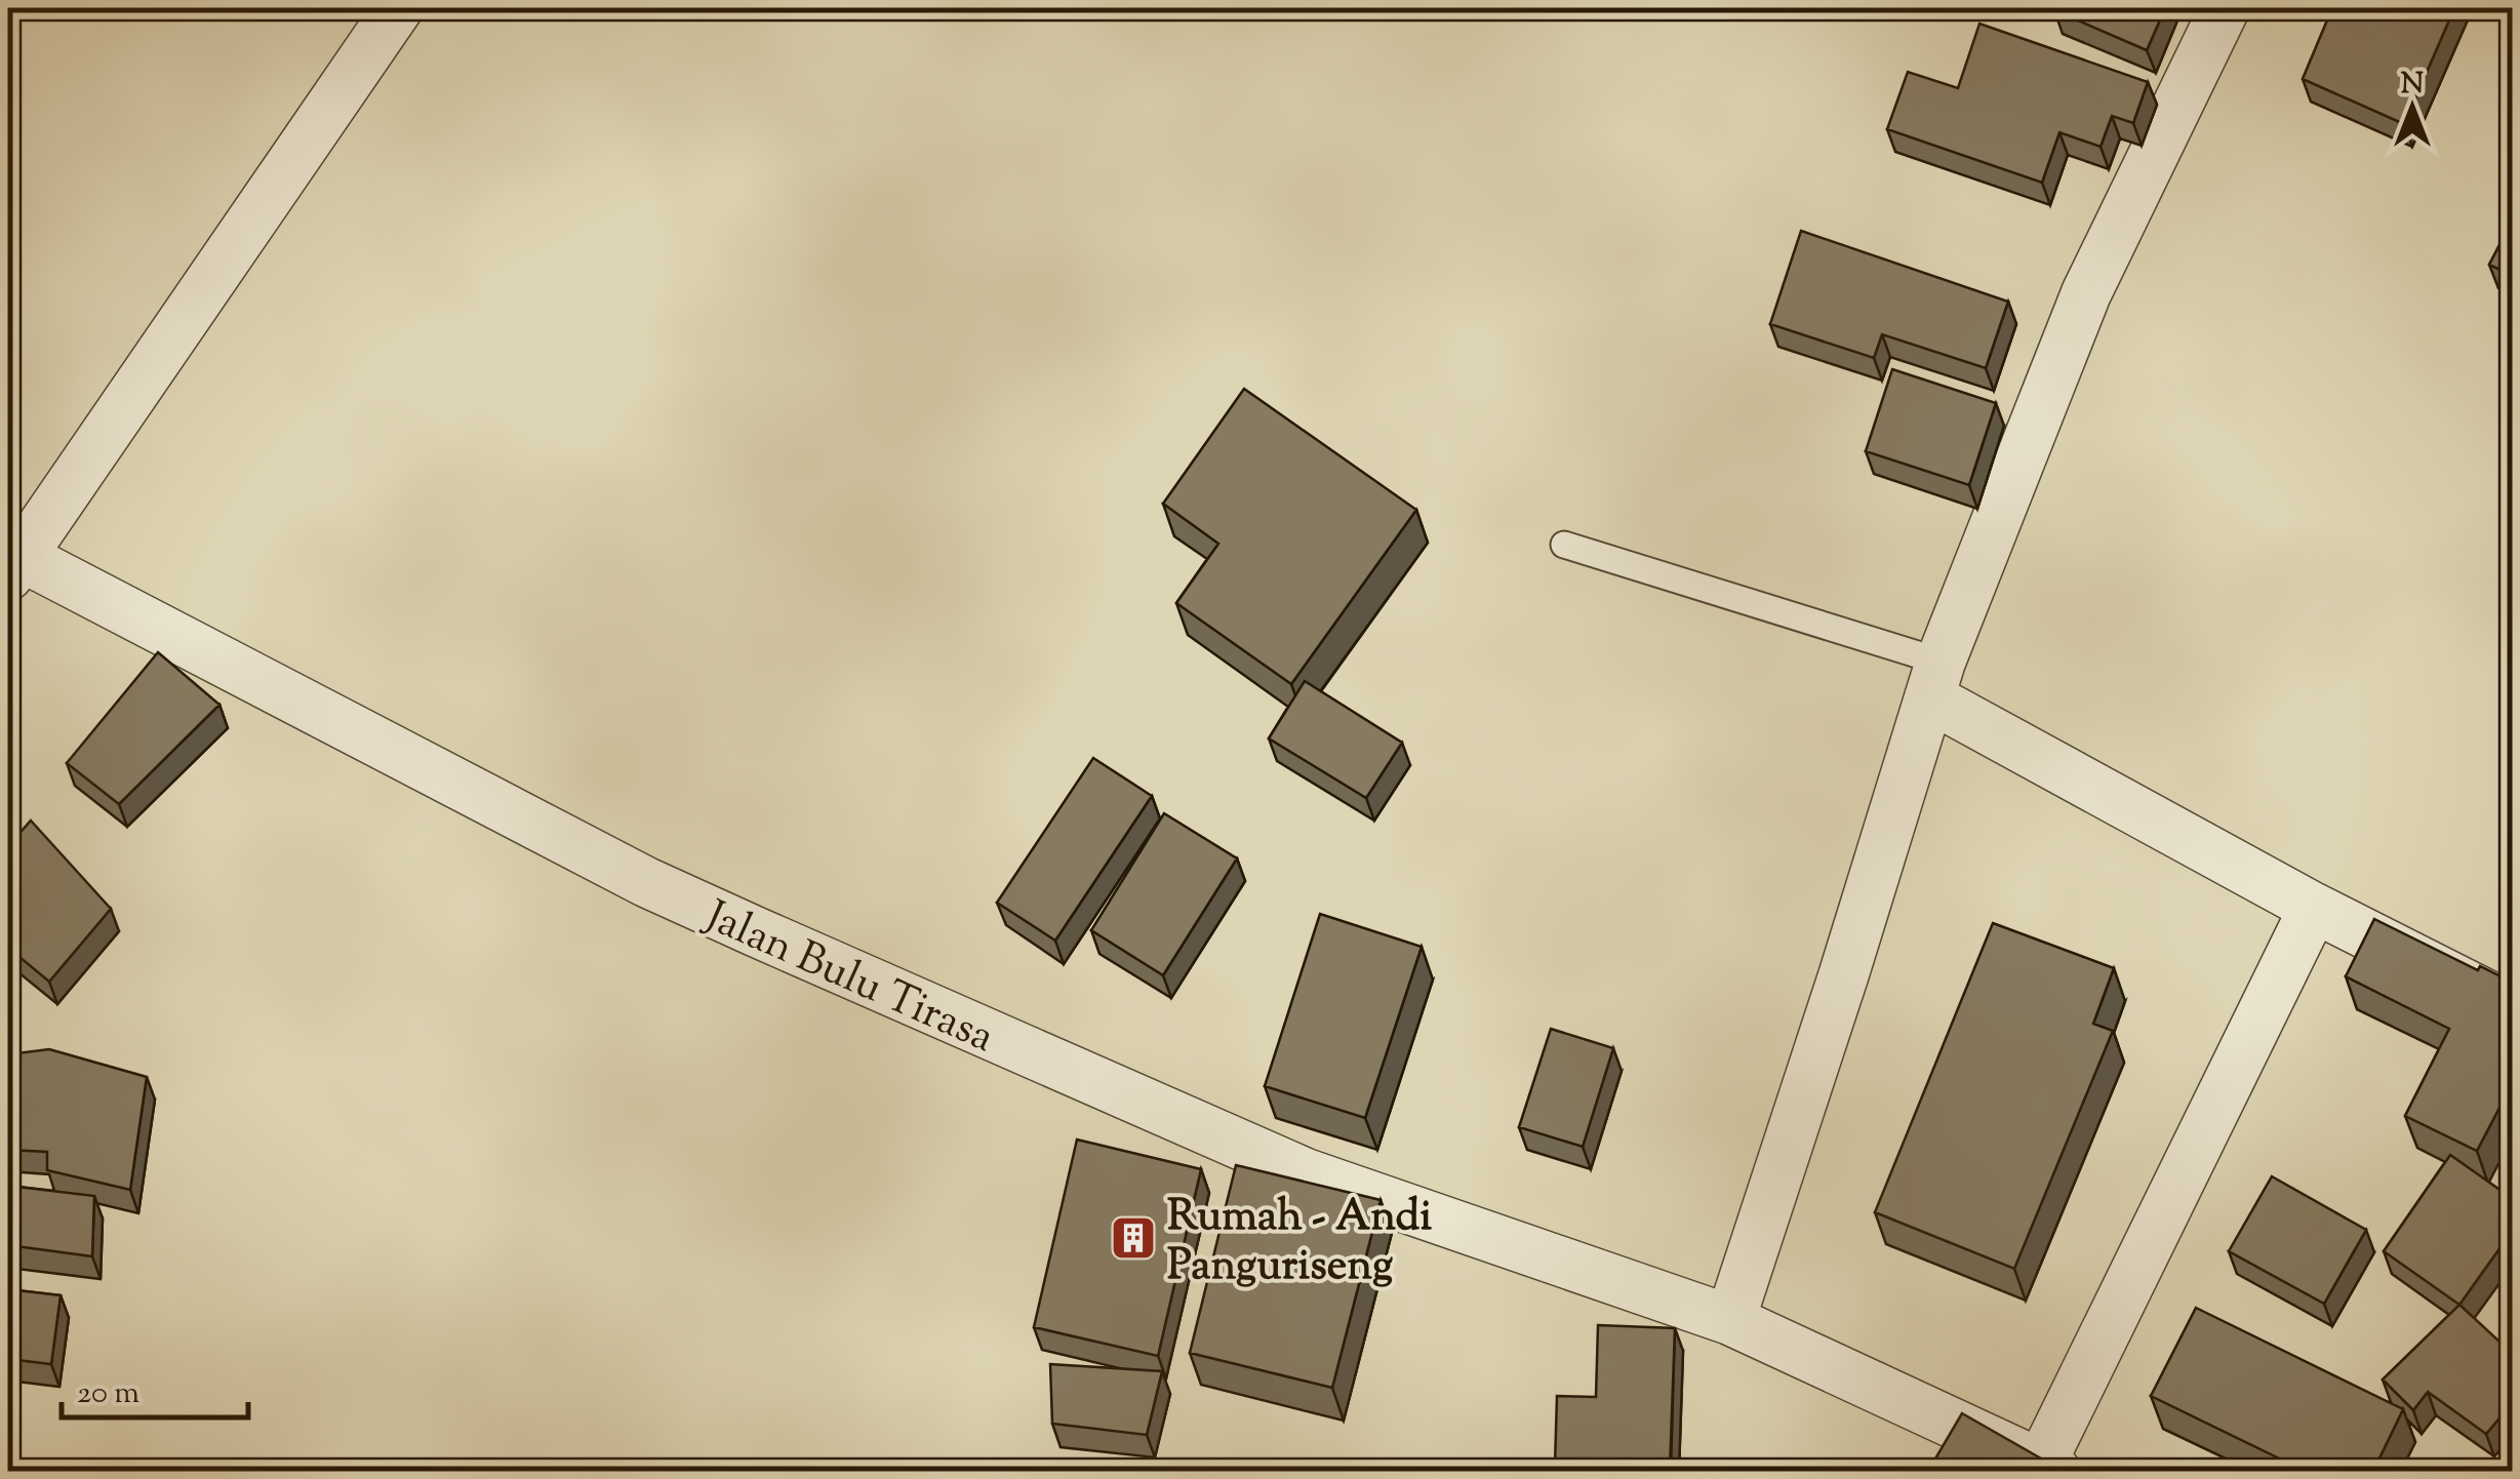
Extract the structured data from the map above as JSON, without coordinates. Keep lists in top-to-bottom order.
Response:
{
  "streets": {
    "street": ["Jalan Bulu Tirasa"]
  },
  "places": {
    "building": ["Rumah - Andi Panguriseng"]
  },
  "scale_bar": "20 m",
  "north": "top"
}
